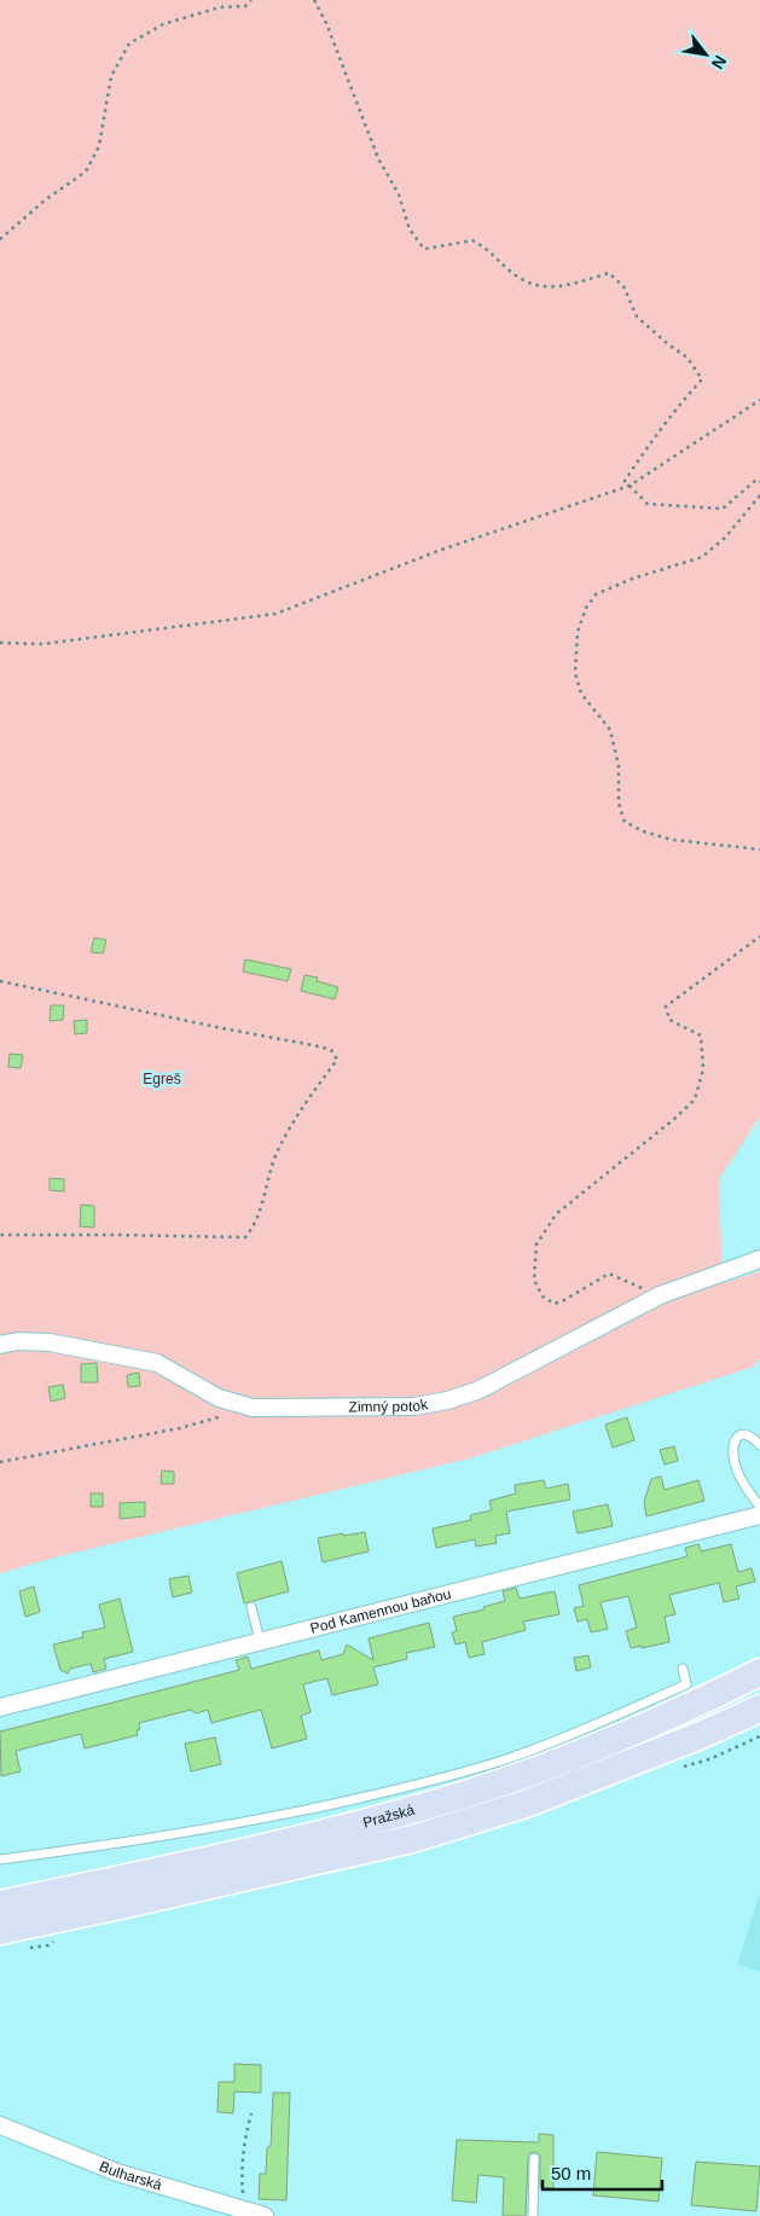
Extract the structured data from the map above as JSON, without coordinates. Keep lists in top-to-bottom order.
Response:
{
  "streets": {
    "main road": ["Pražská"],
    "street": ["Zimný potok", "Pod Kamennou baňou", "Bulharská"]
  },
  "parks": ["Egreš"],
  "scale_bar": "50 m",
  "north": "bottom right"
}
